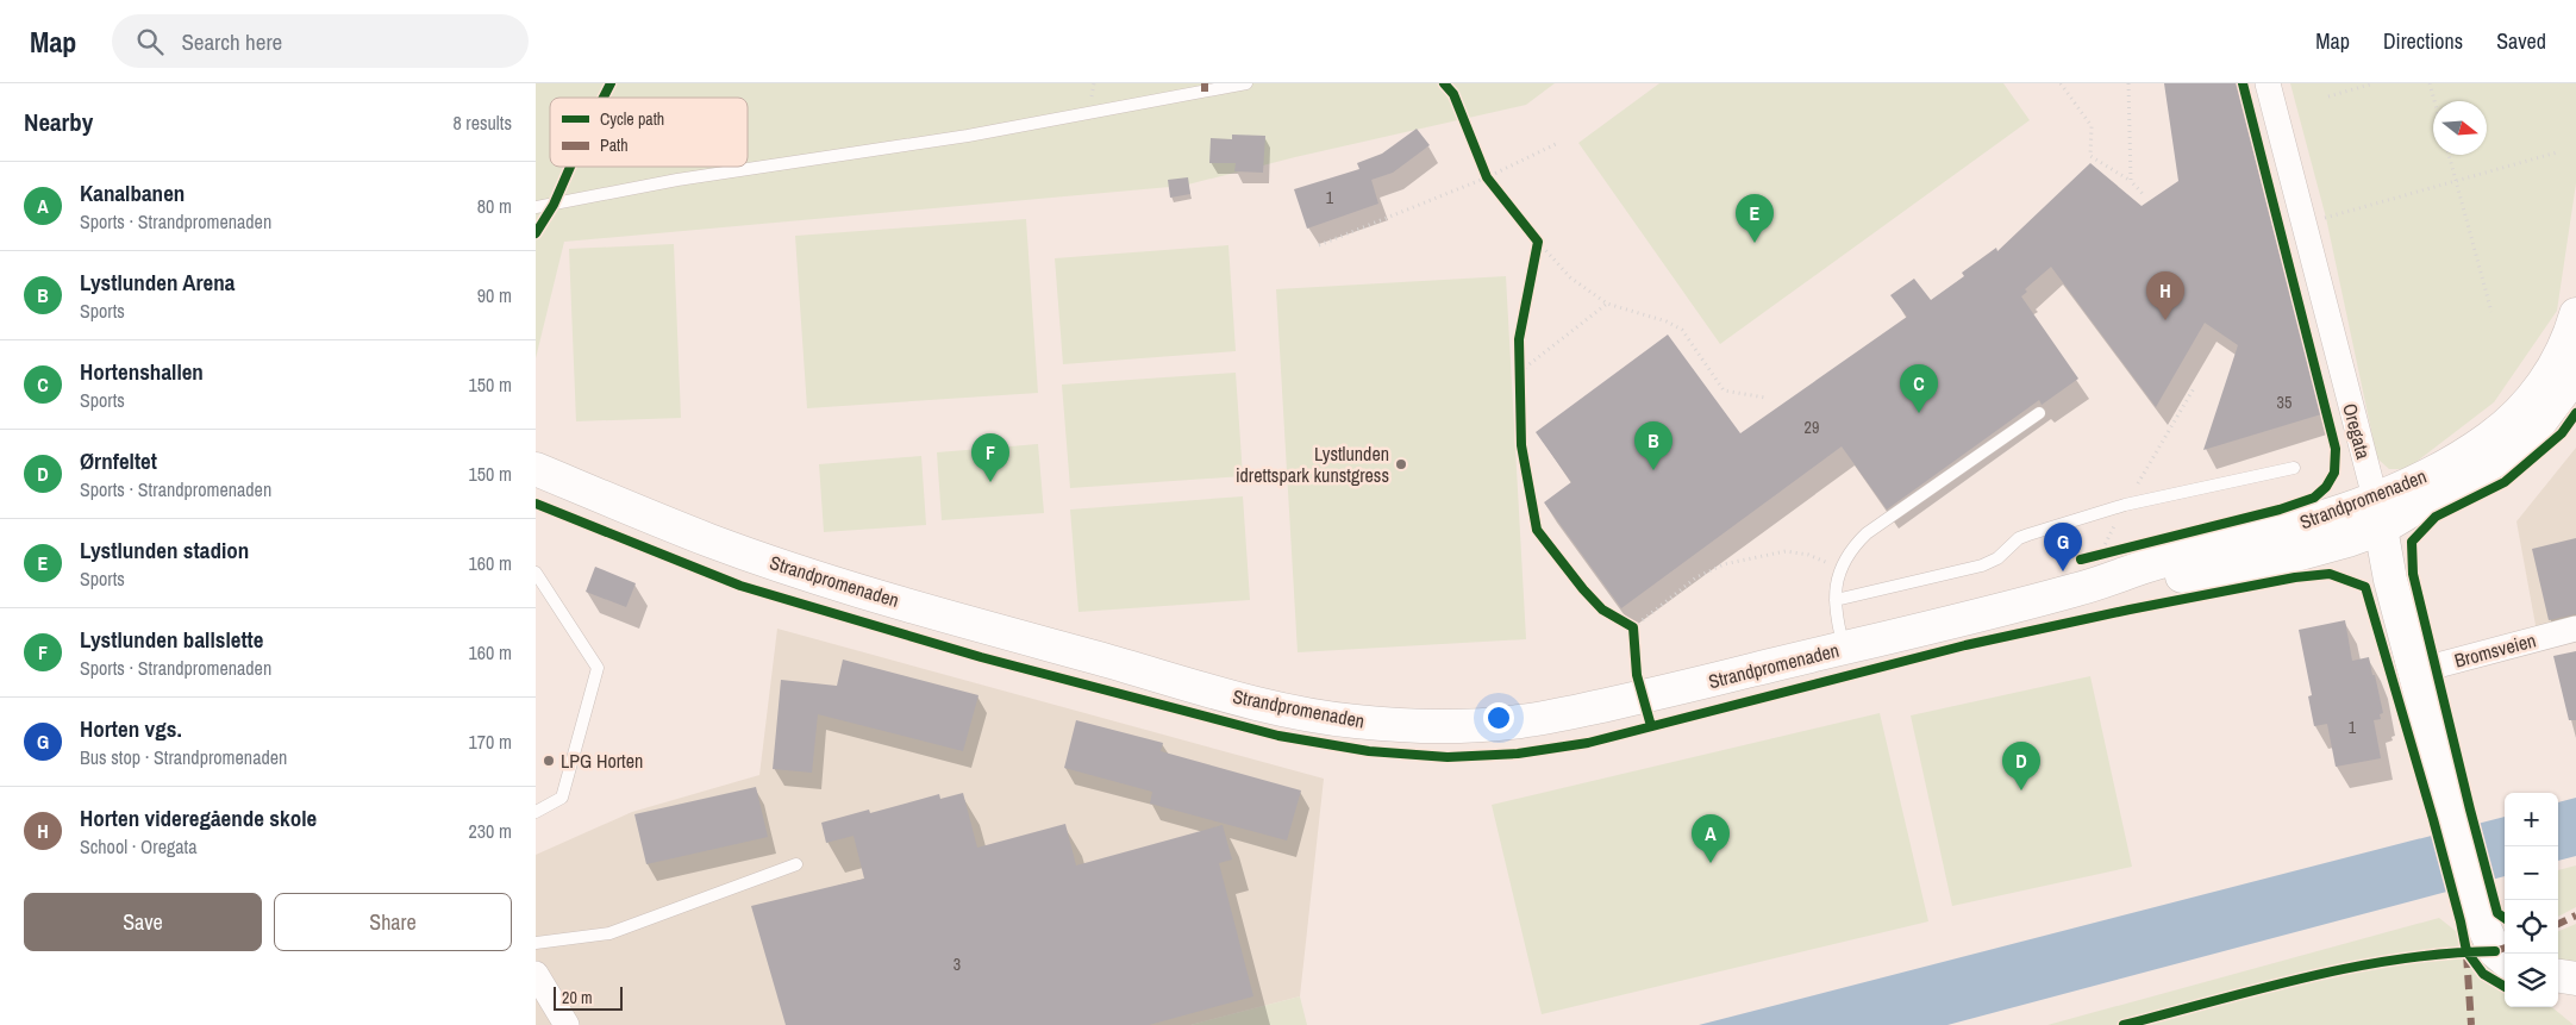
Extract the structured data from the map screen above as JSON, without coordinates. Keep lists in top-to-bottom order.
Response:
{
  "streets": {
    "main road": ["Oregata", "Strandpromenaden"],
    "street": ["Bromsveien"]
  },
  "crossings": [
    ["Oregata", "Strandpromenaden"],
    ["Oregata", "Bromsveien"]
  ],
  "places": ["Lystlunden idrettspark kunstgress", "LPG Horten"],
  "house_numbers": [
    "1",
    "35",
    "29",
    "1",
    "3"
  ],
  "legend": ["Cycle path", "Path"],
  "scale_bar": "20 m",
  "north": "right",
  "page": {
    "header": "Map",
    "search": "Search here",
    "nav": ["Map", "Directions", "Saved"],
    "heading": ["Nearby", "8 results"],
    "list": [
      {
        "mark": "A",
        "name": "Kanalbanen",
        "note": "Sports · Strandpromenaden",
        "value": "80 m"
      },
      {
        "mark": "B",
        "name": "Lystlunden Arena",
        "note": "Sports",
        "value": "90 m"
      },
      {
        "mark": "C",
        "name": "Hortenshallen",
        "note": "Sports",
        "value": "150 m"
      },
      {
        "mark": "D",
        "name": "Ørnfeltet",
        "note": "Sports · Strandpromenaden",
        "value": "150 m"
      },
      {
        "mark": "E",
        "name": "Lystlunden stadion",
        "note": "Sports",
        "value": "160 m"
      },
      {
        "mark": "F",
        "name": "Lystlunden ballslette",
        "note": "Sports · Strandpromenaden",
        "value": "160 m"
      },
      {
        "mark": "G",
        "name": "Horten vgs.",
        "note": "Bus stop · Strandpromenaden",
        "value": "170 m"
      },
      {
        "mark": "H",
        "name": "Horten videregående skole",
        "note": "School · Oregata",
        "value": "230 m"
      }
    ],
    "pins": [
      "E",
      "H",
      "C",
      "B",
      "F",
      "G",
      "D",
      "A"
    ],
    "map_buttons": ["+", "−"],
    "buttons": ["Save", "Share"],
    "scale": "20 m"
  }
}
